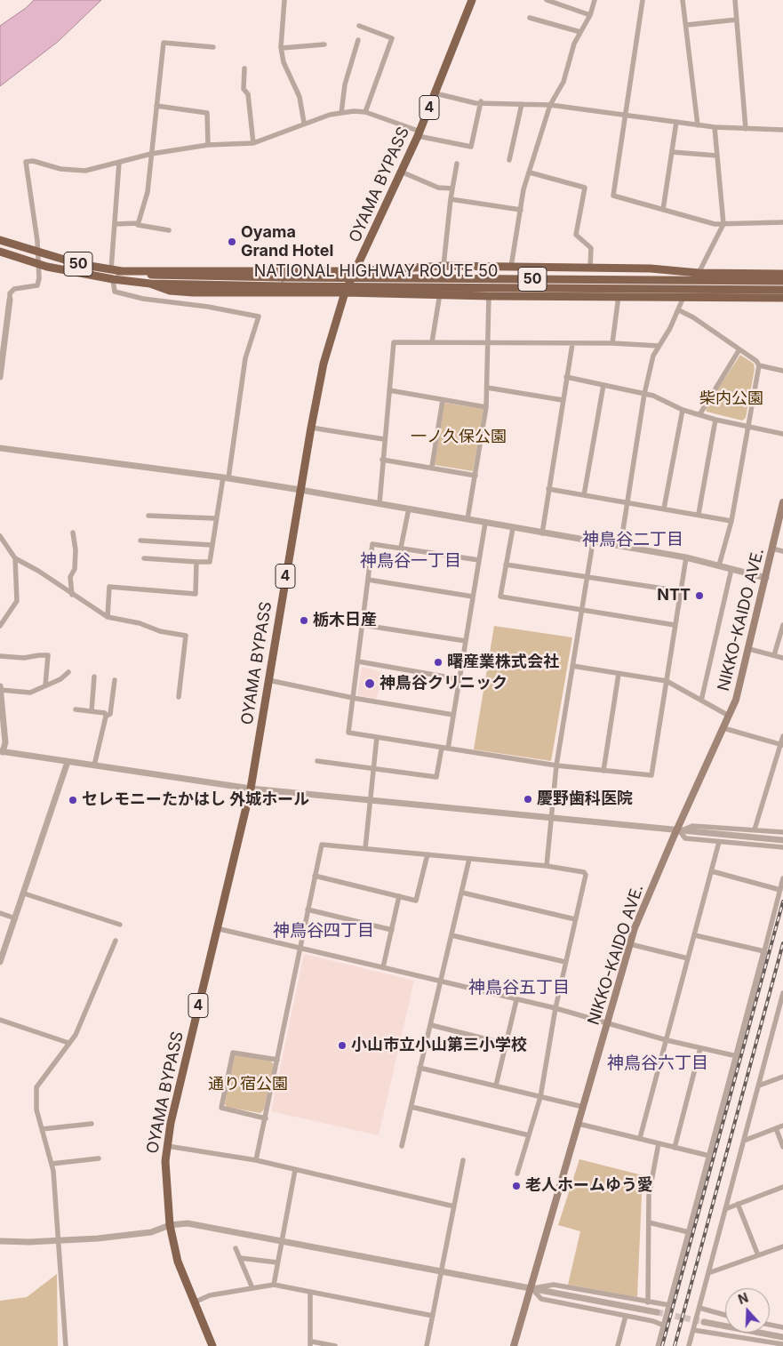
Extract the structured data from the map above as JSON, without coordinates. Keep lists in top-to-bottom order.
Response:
{
  "streets": {
    "highway": [
      "4",
      "OYAMA BYPASS",
      "50",
      "NATIONAL HIGHWAY ROUTE 50"
    ],
    "main road": ["NIKKO-KAIDO AVE."]
  },
  "districts": [
    "神鳥谷二丁目",
    "神鳥谷一丁目",
    "神鳥谷四丁目",
    "神鳥谷五丁目",
    "神鳥谷六丁目"
  ],
  "parks": ["柴内公園", "一ノ久保公園", "通り宿公園"],
  "places": [
    "Oyama Grand Hotel",
    "NTT",
    "栃木日産",
    "曙産業株式会社",
    "神鳥谷クリニック",
    "慶野歯科医院",
    "セレモニーたかはし 外城ホール",
    "小山市立小山第三小学校",
    "老人ホームゆう愛"
  ],
  "north": "top"
}
